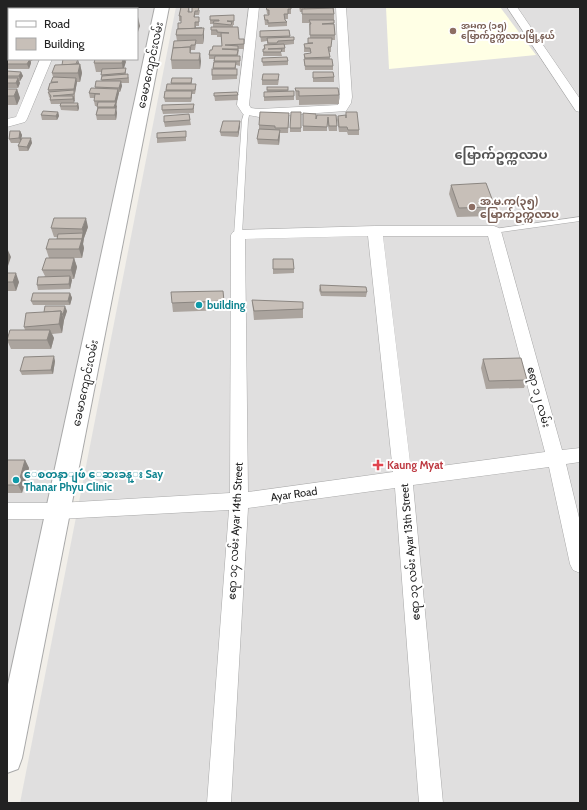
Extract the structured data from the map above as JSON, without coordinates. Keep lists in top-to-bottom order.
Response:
{
  "streets": {
    "street": [
      "ခေမာကျောင်းလမ်း",
      "ဧရာ ၁၂ လမ်း",
      "Ayar Road",
      "ဧရာ ၁၄ လမ်း Ayar 14th Street",
      "ဧရာ ၁၃ လမ်း Ayar 13th Street"
    ]
  },
  "crossings": [
    ["ခေမာကျောင်းလမ်း", "Ayar Road"],
    ["ဧရာ ၁၂ လမ်း", "Ayar Road"],
    ["Ayar Road", "ဧရာ ၁၄ လမ်း Ayar 14th Street"],
    ["Ayar Road", "ဧရာ ၁၃ လမ်း Ayar 13th Street"]
  ],
  "districts": ["မြောက်‌ဥက္ကလာပ"],
  "places": {
    "other": [
      "အမက (၁၅) မြောက်ဥက္ကလာပမြို့နယ်",
      "အ.မ.က(၃၅) မြောက်ဥက္ကလာပ",
      "building",
      "ေစတနာျဖဴ ေဆးခန္း Say Thanar Phyu Clinic"
    ],
    "health": ["Kaung Myat"]
  },
  "legend": ["Road", "Building"]
}
